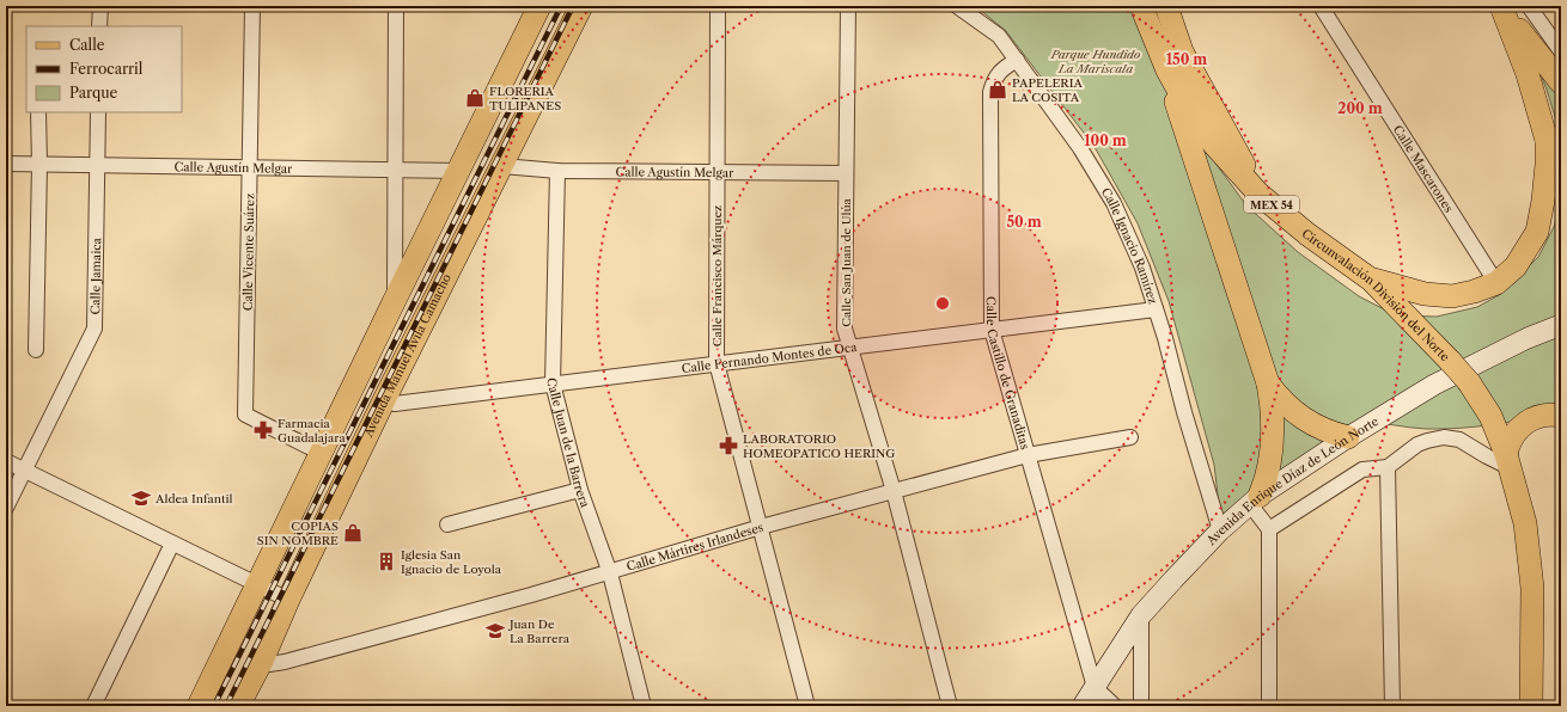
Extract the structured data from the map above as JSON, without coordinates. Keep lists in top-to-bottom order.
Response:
{
  "streets": {
    "main road": [
      "MEX 54",
      "Circunvalación División del Norte",
      "Avenida Manuel Ávila Camacho",
      "Avenida Enrique Díaz de León Norte"
    ],
    "street": [
      "Calle Agustín Melgar",
      "Calle Mascarones",
      "Calle Ignacio Ramírez",
      "Calle Vicente Suárez",
      "Calle San Juan de Ulúa",
      "Calle Francisco Márquez",
      "Calle Jamaica",
      "Calle Fernando Montes de Oca",
      "Calle Castillo de Granaditas",
      "Calle Juan de la Barrera",
      "Calle Mártires Irlandeses"
    ]
  },
  "crossings": [
    ["Calle Agustín Melgar", "Calle Vicente Suárez"],
    ["Calle Agustín Melgar", "Calle San Juan de Ulúa"],
    ["Calle Agustín Melgar", "Calle Francisco Márquez"],
    ["Calle Agustín Melgar", "Calle Jamaica"],
    ["Calle Agustín Melgar", "Avenida Manuel Ávila Camacho"],
    ["Calle Agustín Melgar", "Calle Juan de la Barrera"],
    ["Calle Ignacio Ramírez", "Calle Fernando Montes de Oca"],
    ["Calle Ignacio Ramírez", "Calle Castillo de Granaditas"],
    ["Calle Ignacio Ramírez", "Avenida Enrique Díaz de León Norte"],
    ["Calle San Juan de Ulúa", "Calle Fernando Montes de Oca"],
    ["Calle San Juan de Ulúa", "Calle Mártires Irlandeses"],
    ["Calle Francisco Márquez", "Calle Fernando Montes de Oca"],
    ["Calle Francisco Márquez", "Calle Mártires Irlandeses"],
    ["Avenida Manuel Ávila Camacho", "Calle Fernando Montes de Oca"],
    ["Avenida Manuel Ávila Camacho", "Calle Mártires Irlandeses"],
    ["Calle Fernando Montes de Oca", "Calle Castillo de Granaditas"],
    ["Calle Fernando Montes de Oca", "Calle Juan de la Barrera"],
    ["Calle Castillo de Granaditas", "Avenida Enrique Díaz de León Norte"],
    ["Calle Castillo de Granaditas", "Calle Mártires Irlandeses"],
    ["Calle Juan de la Barrera", "Calle Mártires Irlandeses"]
  ],
  "parks": ["Parque Hundido La Mariscala"],
  "places": {
    "shop": ["PAPELERIA LA COSITA", "FLORERIA TULIPANES", "COPIAS SIN NOMBRE"],
    "pharmacy": ["Farmacia Guadalajara", "LABORATORIO HOMEOPATICO HERING"],
    "school or university": ["Aldea Infantil", "Juan De La Barrera"],
    "building": ["Iglesia San Ignacio de Loyola"]
  },
  "legend": ["Calle", "Ferrocarril", "Parque"],
  "rings": [
    "150 m",
    "200 m",
    "100 m",
    "50 m"
  ]
}
